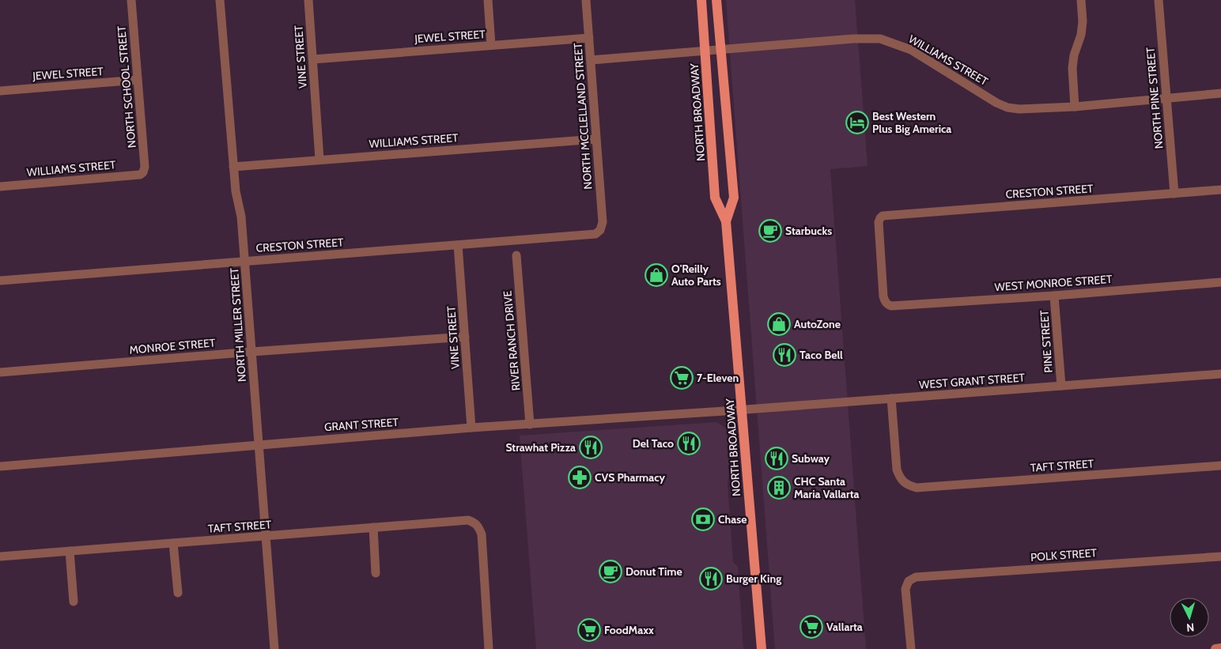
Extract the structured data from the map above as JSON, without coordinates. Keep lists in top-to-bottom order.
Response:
{
  "streets": {
    "main road": ["NORTH BROADWAY"],
    "street": [
      "JEWEL STREET",
      "VINE STREET",
      "WILLIAMS STREET",
      "NORTH SCHOOL STREET",
      "NORTH PINE STREET",
      "NORTH MCCLELLAND STREET",
      "CRESTON STREET",
      "WEST MONROE STREET",
      "NORTH MILLER STREET",
      "RIVER RANCH DRIVE",
      "PINE STREET",
      "MONROE STREET",
      "WEST GRANT STREET",
      "GRANT STREET",
      "TAFT STREET",
      "POLK STREET"
    ]
  },
  "crossings": [
    ["JEWEL STREET", "VINE STREET"],
    ["JEWEL STREET", "NORTH SCHOOL STREET"],
    ["JEWEL STREET", "NORTH MCCLELLAND STREET"],
    ["VINE STREET", "WILLIAMS STREET"],
    ["VINE STREET", "CRESTON STREET"],
    ["VINE STREET", "MONROE STREET"],
    ["VINE STREET", "GRANT STREET"],
    ["WILLIAMS STREET", "NORTH SCHOOL STREET"],
    ["WILLIAMS STREET", "NORTH PINE STREET"],
    ["WILLIAMS STREET", "NORTH BROADWAY"],
    ["WILLIAMS STREET", "NORTH MCCLELLAND STREET"],
    ["WILLIAMS STREET", "NORTH MILLER STREET"],
    ["NORTH PINE STREET", "CRESTON STREET"],
    ["NORTH BROADWAY", "WEST GRANT STREET"],
    ["NORTH MCCLELLAND STREET", "CRESTON STREET"],
    ["CRESTON STREET", "WEST MONROE STREET"],
    ["CRESTON STREET", "NORTH MILLER STREET"],
    ["WEST MONROE STREET", "PINE STREET"],
    ["NORTH MILLER STREET", "MONROE STREET"],
    ["NORTH MILLER STREET", "GRANT STREET"],
    ["NORTH MILLER STREET", "TAFT STREET"],
    ["RIVER RANCH DRIVE", "GRANT STREET"],
    ["PINE STREET", "WEST GRANT STREET"],
    ["WEST GRANT STREET", "GRANT STREET"],
    ["WEST GRANT STREET", "TAFT STREET"]
  ],
  "places": {
    "hotel": ["Best Western Plus Big America"],
    "cafe": ["Starbucks", "Donut Time"],
    "shop": ["O'Reilly Auto Parts", "AutoZone"],
    "restaurant": [
      "Taco Bell",
      "Del Taco",
      "Strawhat Pizza",
      "Subway",
      "Burger King"
    ],
    "supermarket": ["7-Eleven", "Vallarta", "FoodMaxx"],
    "pharmacy": ["CVS Pharmacy"],
    "building": ["CHC Santa Maria Vallarta"],
    "bank": ["Chase"]
  },
  "north": "bottom"
}
